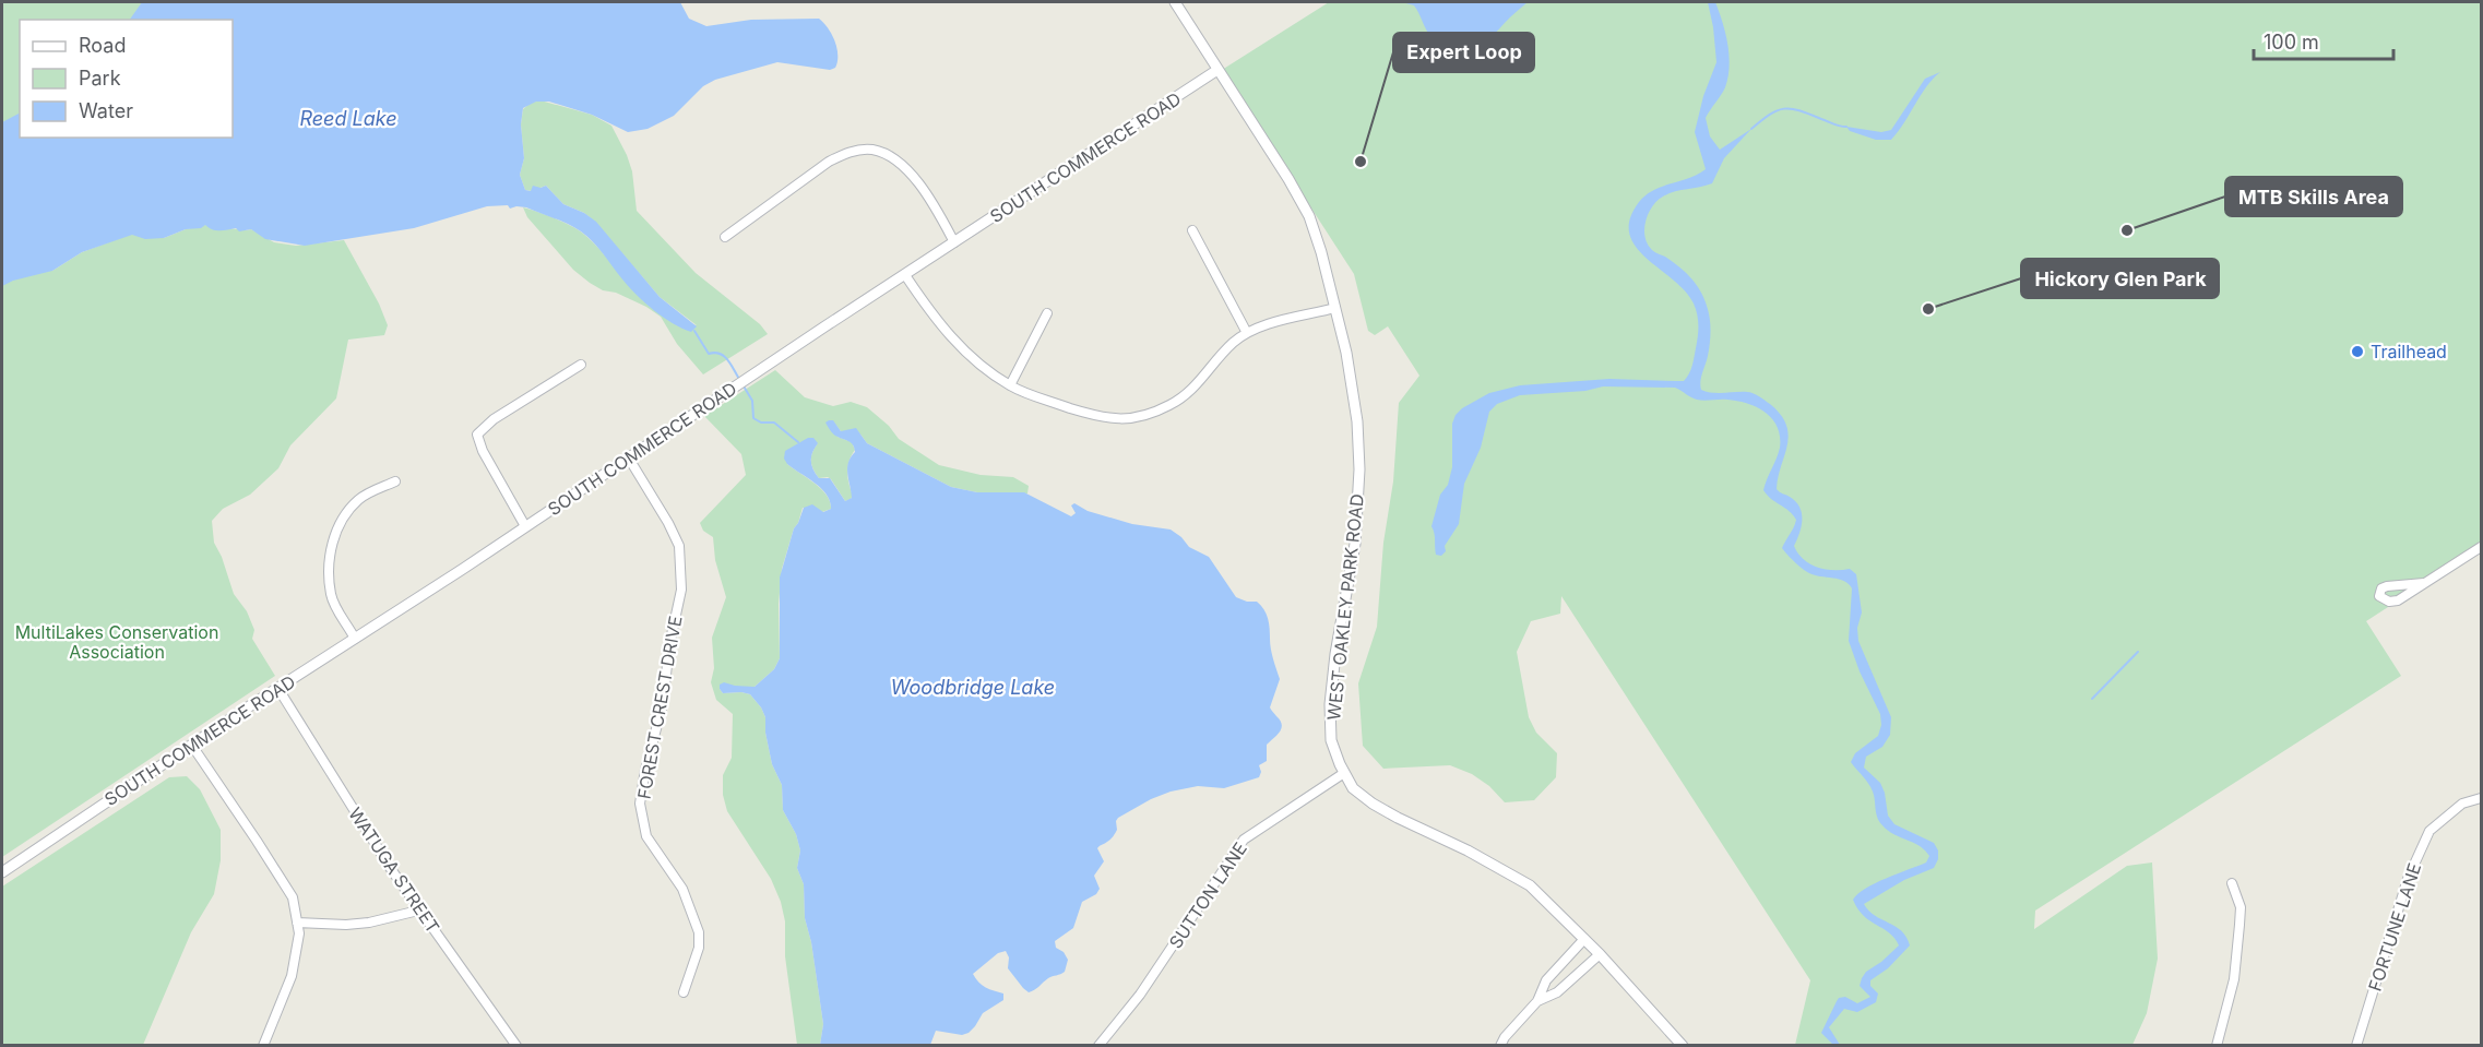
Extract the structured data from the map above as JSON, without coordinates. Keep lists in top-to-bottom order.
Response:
{
  "streets": {
    "street": [
      "SOUTH COMMERCE ROAD",
      "WEST OAKLEY PARK ROAD",
      "FOREST CREST DRIVE",
      "WATUGA STREET",
      "SUTTON LANE",
      "FORTUNE LANE"
    ]
  },
  "crossings": [
    ["SOUTH COMMERCE ROAD", "WEST OAKLEY PARK ROAD"],
    ["SOUTH COMMERCE ROAD", "FOREST CREST DRIVE"],
    ["SOUTH COMMERCE ROAD", "WATUGA STREET"],
    ["WEST OAKLEY PARK ROAD", "SUTTON LANE"]
  ],
  "water": ["Reed Lake", "Woodbridge Lake"],
  "parks": ["MultiLakes Conservation Association"],
  "places": [
    "Expert Loop",
    "MTB Skills Area",
    "Hickory Glen Park",
    "Trailhead"
  ],
  "legend": ["Road", "Park", "Water"],
  "scale_bar": "100 m"
}
